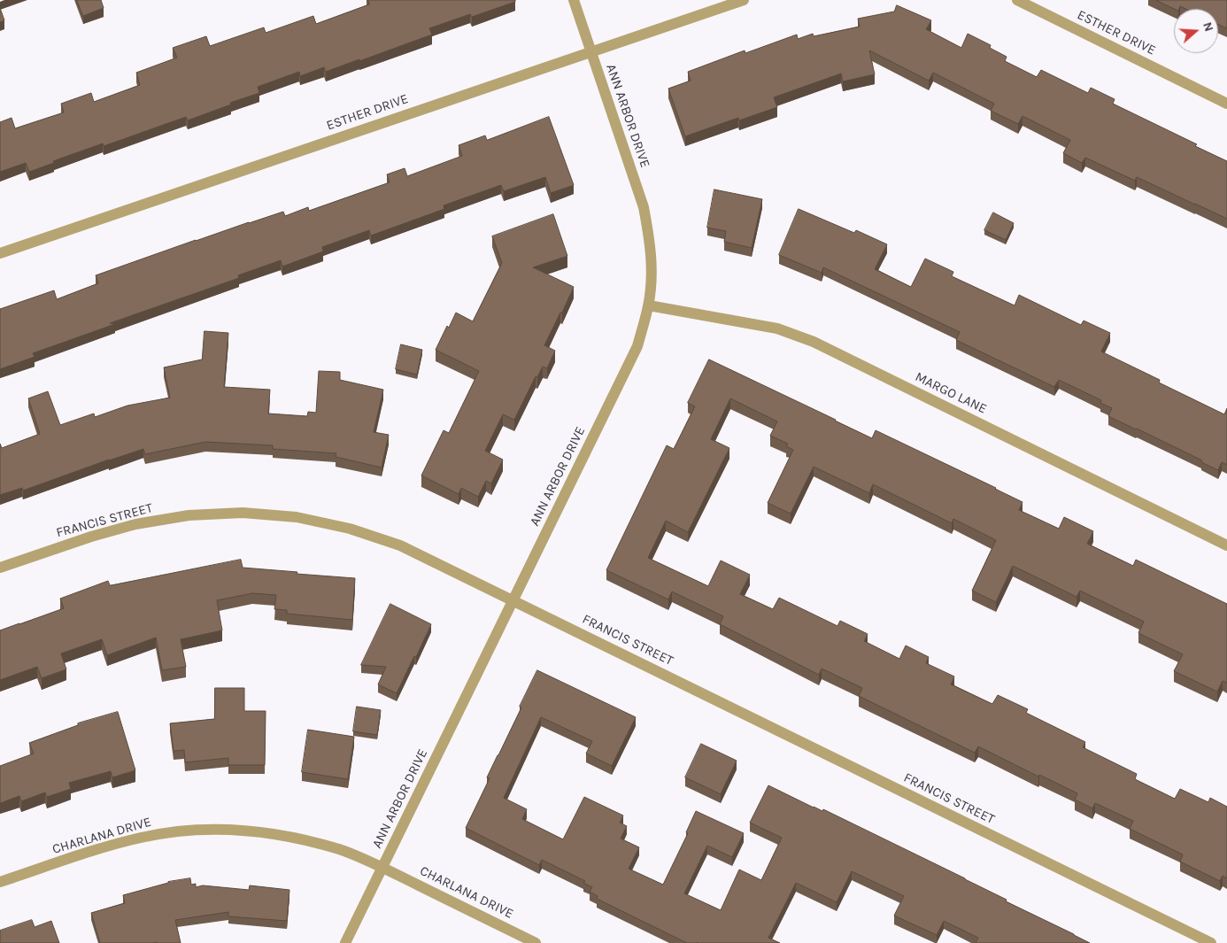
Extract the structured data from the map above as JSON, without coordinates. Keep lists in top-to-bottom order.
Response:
{
  "streets": {
    "street": [
      "ESTHER DRIVE",
      "ANN ARBOR DRIVE",
      "MARGO LANE",
      "FRANCIS STREET",
      "CHARLANA DRIVE"
    ]
  },
  "crossings": [
    ["ESTHER DRIVE", "ANN ARBOR DRIVE"],
    ["ANN ARBOR DRIVE", "MARGO LANE"],
    ["ANN ARBOR DRIVE", "FRANCIS STREET"],
    ["ANN ARBOR DRIVE", "CHARLANA DRIVE"]
  ],
  "north": "right"
}
